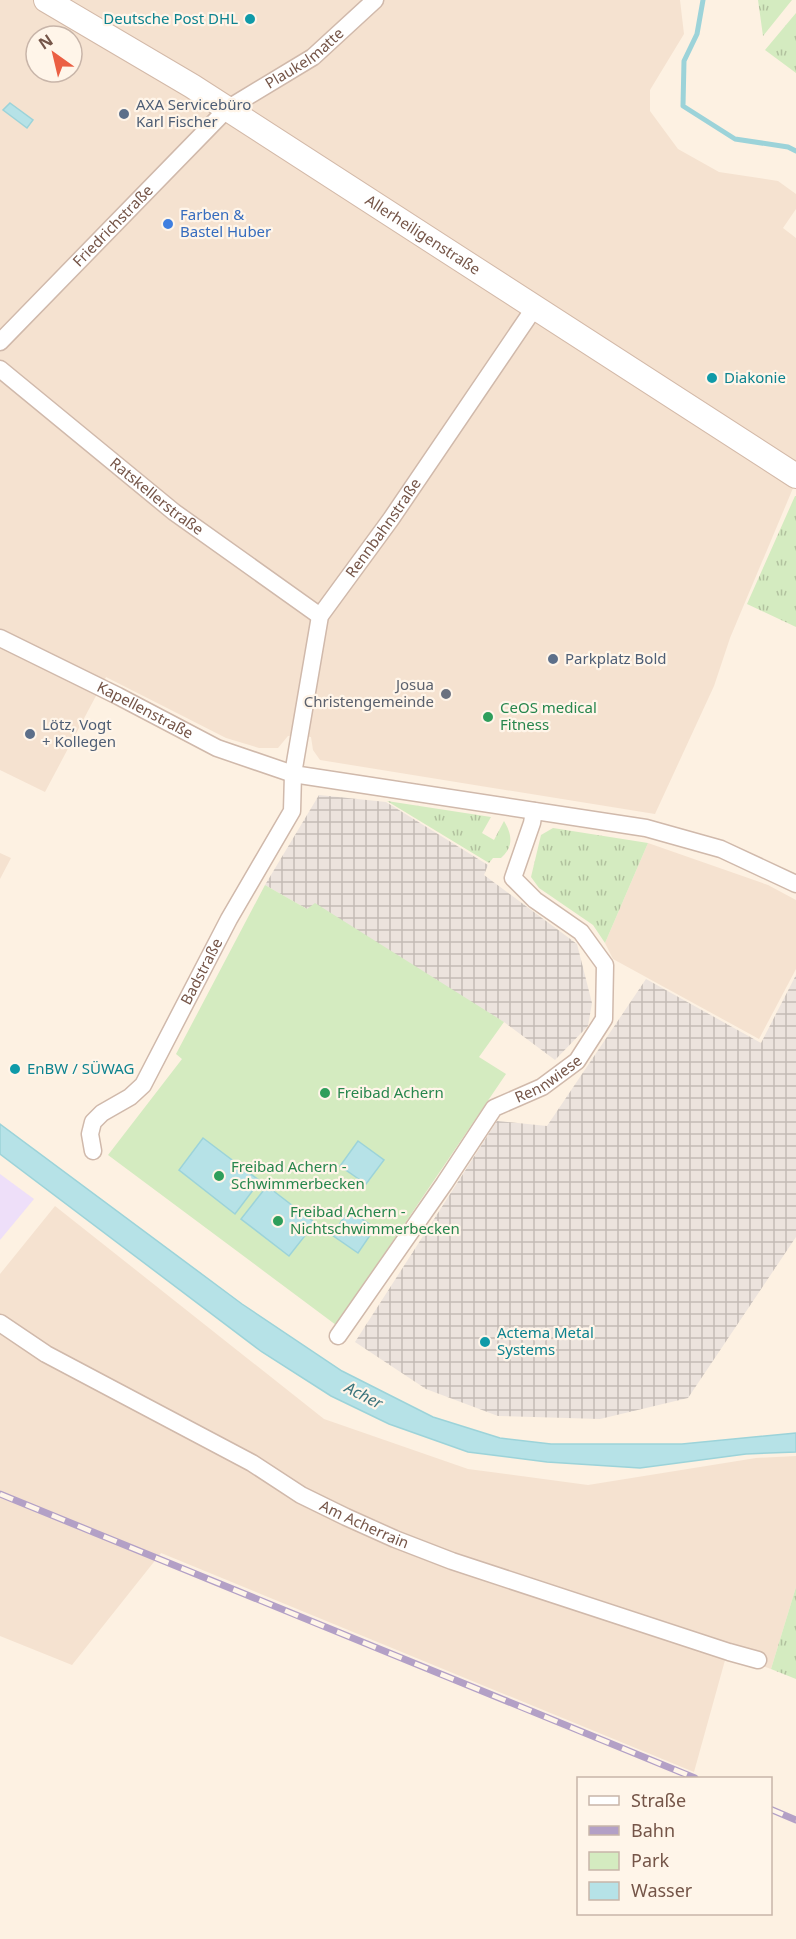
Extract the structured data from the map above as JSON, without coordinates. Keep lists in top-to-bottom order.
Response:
{
  "streets": {
    "street": [
      "Plaukelmatte",
      "Friedrichstraße",
      "Allerheiligenstraße",
      "Ratskellerstraße",
      "Rennbahnstraße",
      "Kapellenstraße",
      "Badstraße",
      "Rennwiese",
      "Am Acherrain"
    ]
  },
  "crossings": [
    ["Plaukelmatte", "Friedrichstraße"],
    ["Plaukelmatte", "Allerheiligenstraße"],
    ["Friedrichstraße", "Allerheiligenstraße"],
    ["Allerheiligenstraße", "Rennbahnstraße"],
    ["Ratskellerstraße", "Rennbahnstraße"],
    ["Rennbahnstraße", "Kapellenstraße"],
    ["Rennbahnstraße", "Badstraße"],
    ["Kapellenstraße", "Badstraße"]
  ],
  "water": ["Acher"],
  "places": [
    "Deutsche Post DHL",
    "AXA Servicebüro Karl Fischer",
    "Farben & Bastel Huber",
    "Diakonie",
    "Parkplatz Bold",
    "Josua Christengemeinde",
    "CeOS medical Fitness",
    "Lötz, Vogt + Kollegen",
    "EnBW / SÜWAG",
    "Freibad Achern",
    "Freibad Achern - Schwimmerbecken",
    "Freibad Achern - Nichtschwimmerbecken",
    "Actema Metal Systems"
  ],
  "legend": [
    "Straße",
    "Bahn",
    "Park",
    "Wasser"
  ],
  "north": "top left"
}
